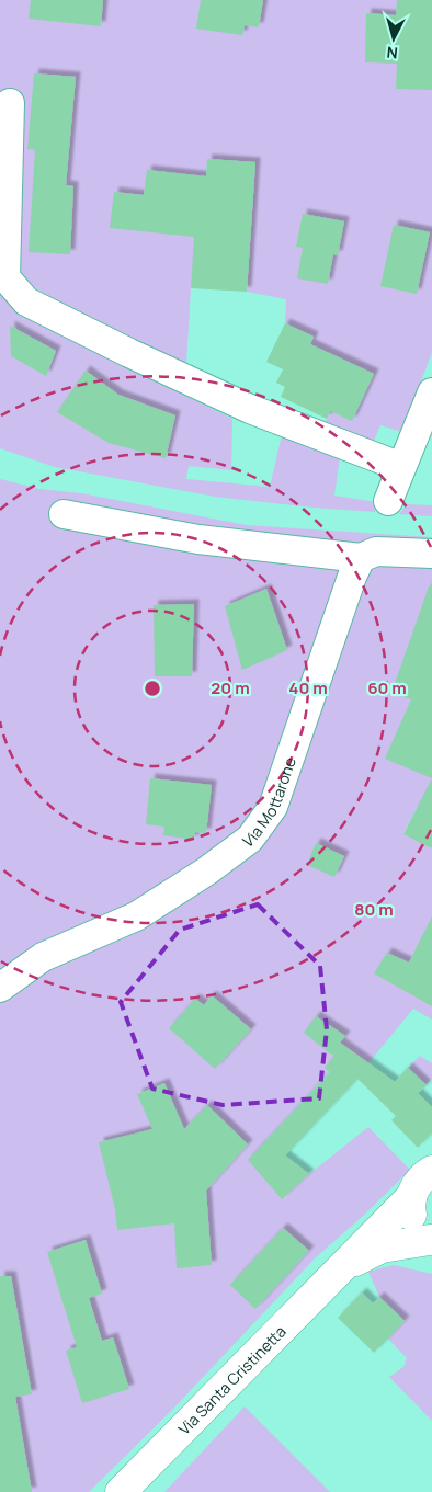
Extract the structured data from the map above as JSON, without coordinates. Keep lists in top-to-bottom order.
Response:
{
  "streets": {
    "main road": ["Via Santa Cristinetta"],
    "street": ["Via Mottarone"]
  },
  "north": "bottom",
  "rings": [
    "20 m",
    "40 m",
    "60 m",
    "80 m"
  ]
}
